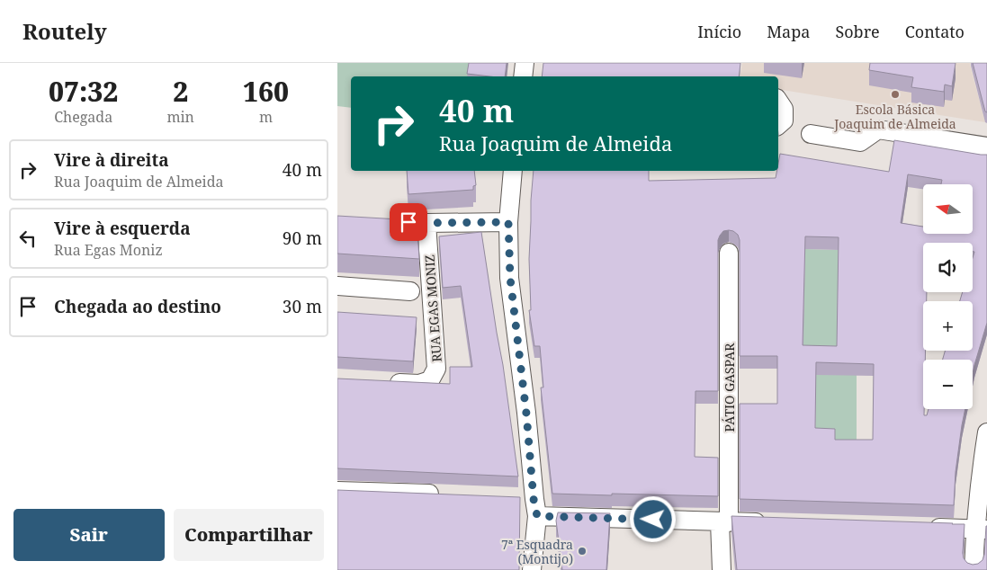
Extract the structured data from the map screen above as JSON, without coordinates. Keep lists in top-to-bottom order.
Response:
{
  "streets": {
    "street": ["RUA EGAS MONIZ", "PÁTIO GASPAR"]
  },
  "places": ["Escola Básica Joaquim de Almeida", "7ª Esquadra (Montijo)"],
  "north": "left",
  "page": {
    "header": "Routely",
    "nav": [
      "Início",
      "Mapa",
      "Sobre",
      "Contato"
    ],
    "eta": [
      "07:32",
      "Chegada",
      "2",
      "min",
      "160",
      "m"
    ],
    "turn": ["40 m", "Rua Joaquim de Almeida"],
    "list": [
      {
        "name": "Vire à direita",
        "note": "Rua Joaquim de Almeida",
        "value": "40 m"
      },
      {
        "name": "Vire à esquerda",
        "note": "Rua Egas Moniz",
        "value": "90 m"
      },
      {
        "name": "Chegada ao destino",
        "value": "30 m"
      }
    ],
    "map_buttons": ["+", "−"],
    "buttons": ["Sair", "Compartilhar"]
  }
}
